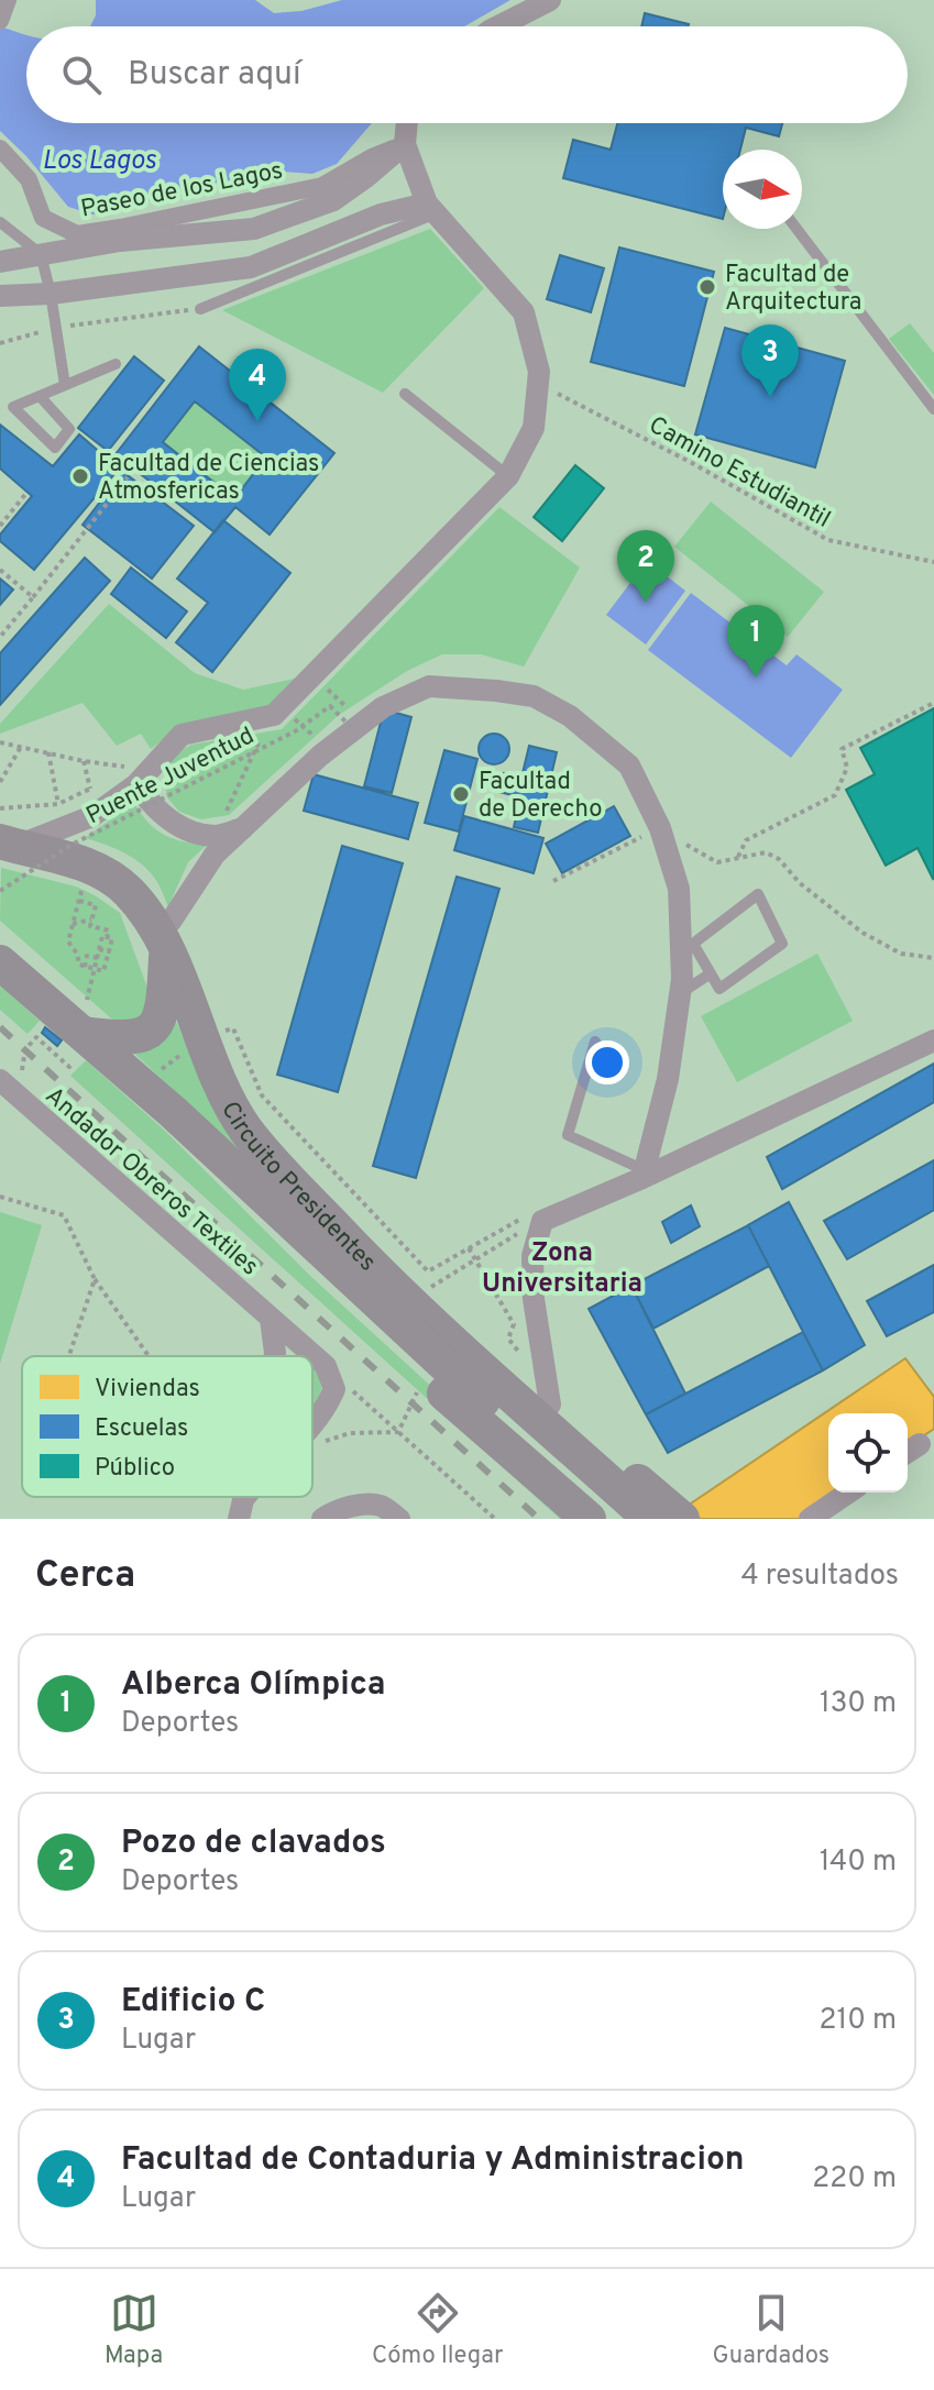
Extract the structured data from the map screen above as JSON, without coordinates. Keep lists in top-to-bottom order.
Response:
{
  "streets": {
    "main road": ["Circuito Presidentes"],
    "street": ["Paseo de los Lagos", "Andador Obreros Textiles"],
    "path": ["Camino Estudiantil", "Puente Juventud"]
  },
  "districts": ["Zona Universitaria"],
  "water": ["Los Lagos"],
  "places": ["Facultad de Arquitectura", "Facultad de Ciencias Atmosfericas", "Facultad de Derecho"],
  "legend": ["Viviendas", "Escuelas", "Público"],
  "north": "right",
  "page": {
    "search": "Buscar aquí",
    "pins": [
      "3",
      "4",
      "2",
      "1"
    ],
    "heading": ["Cerca", "4 resultados"],
    "list": [
      {
        "mark": "1",
        "name": "Alberca Olímpica",
        "note": "Deportes",
        "value": "130 m"
      },
      {
        "mark": "2",
        "name": "Pozo de clavados",
        "note": "Deportes",
        "value": "140 m"
      },
      {
        "mark": "3",
        "name": "Edificio C",
        "note": "Lugar",
        "value": "210 m"
      },
      {
        "mark": "4",
        "name": "Facultad de Contaduria y Administracion",
        "note": "Lugar",
        "value": "220 m"
      }
    ],
    "nav": ["Mapa", "Cómo llegar", "Guardados"]
  }
}
